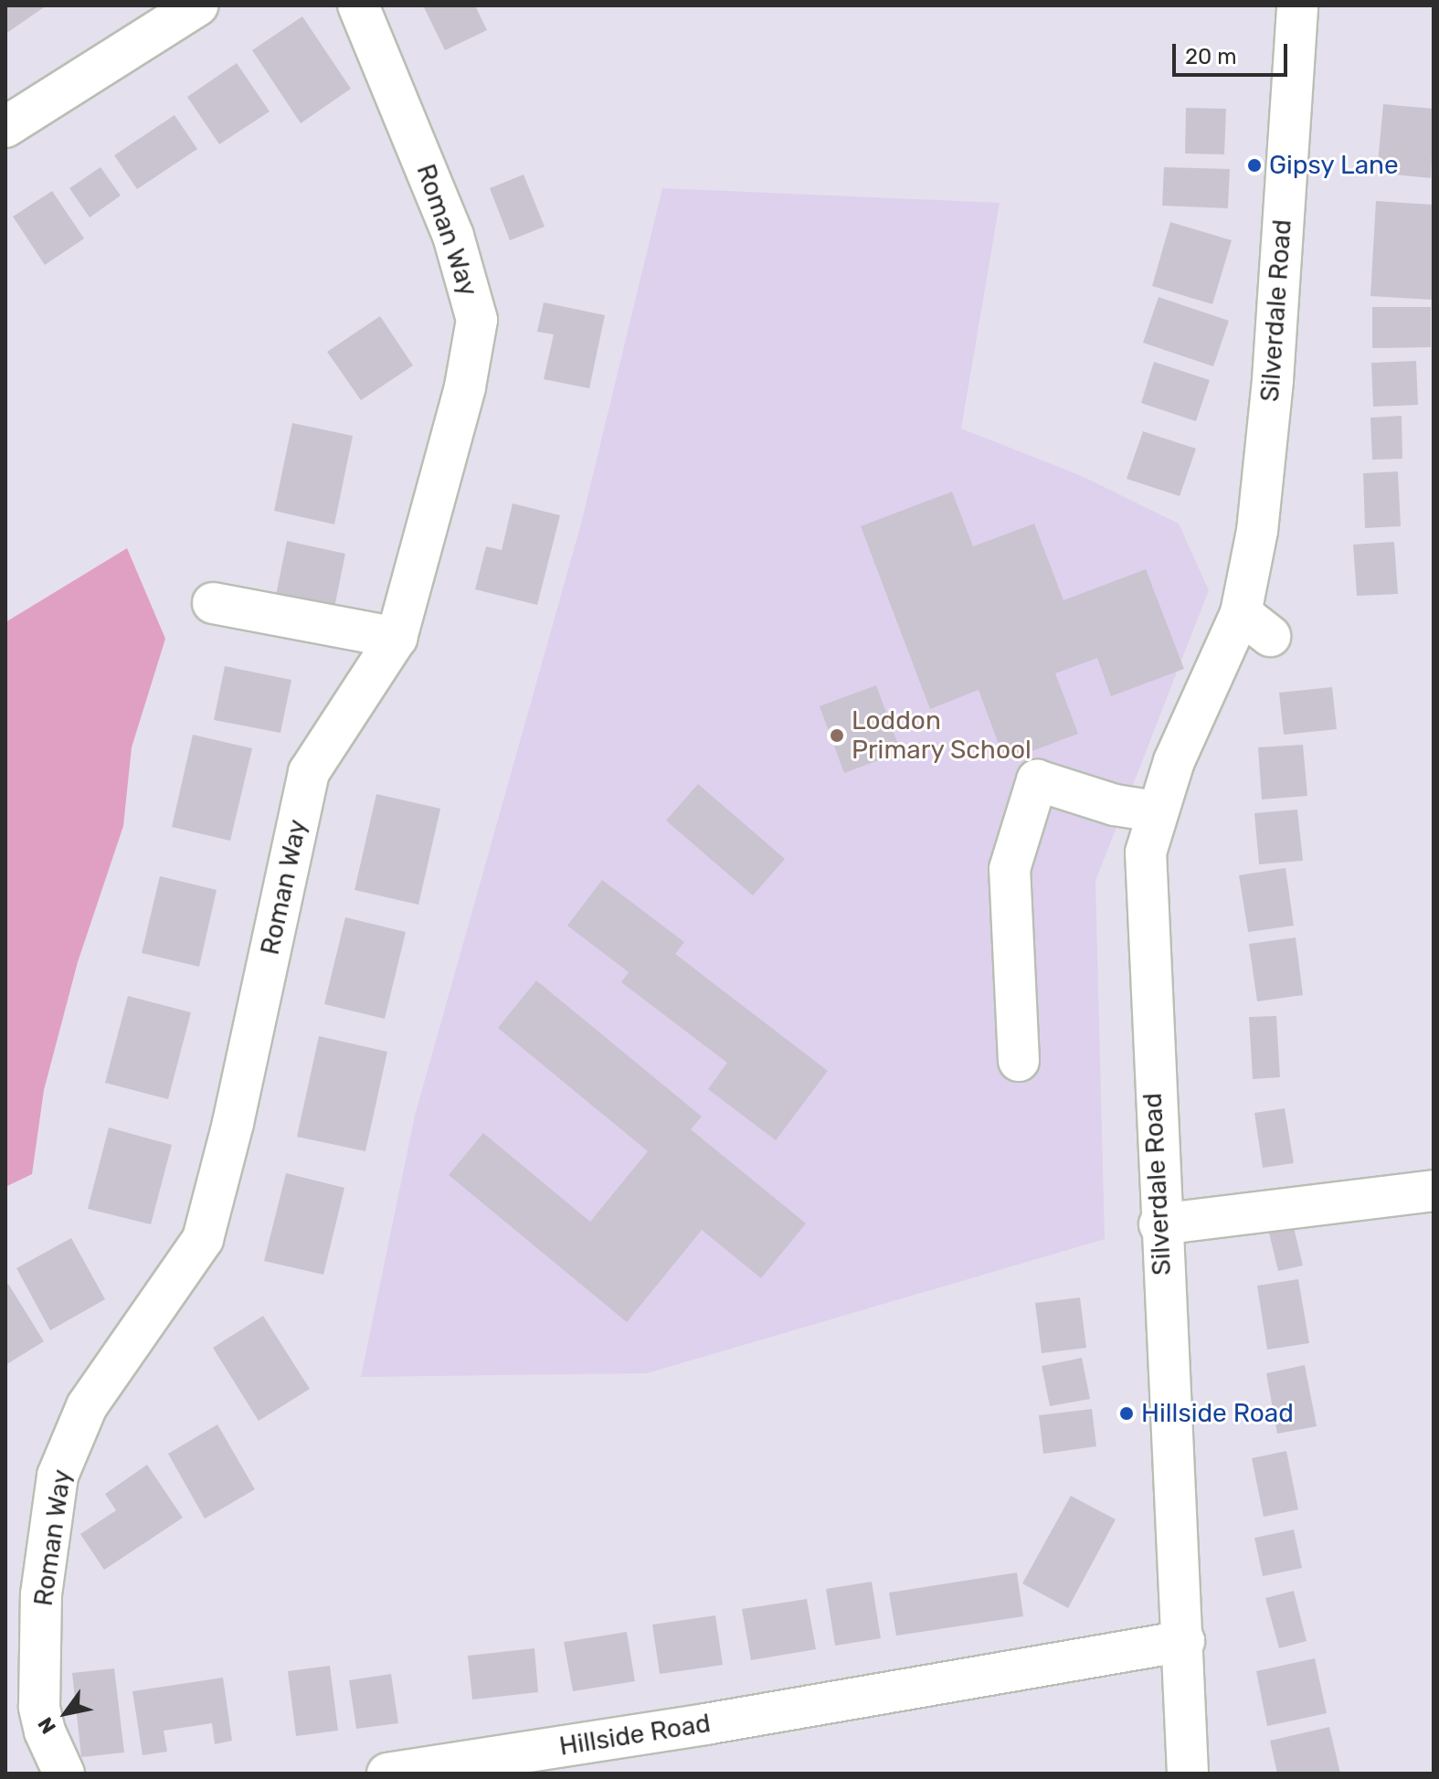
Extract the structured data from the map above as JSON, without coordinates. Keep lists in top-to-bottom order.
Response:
{
  "streets": {
    "street": ["Roman Way", "Silverdale Road", "Hillside Road"]
  },
  "crossings": [
    ["Silverdale Road", "Hillside Road"]
  ],
  "places": ["Gipsy Lane", "Loddon Primary School", "Hillside Road"],
  "scale_bar": "20 m",
  "north": "bottom left"
}
